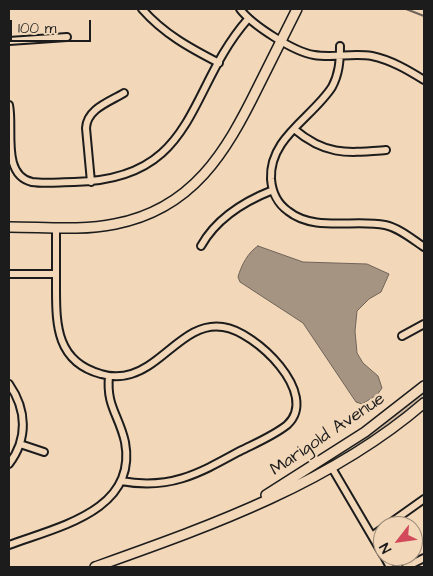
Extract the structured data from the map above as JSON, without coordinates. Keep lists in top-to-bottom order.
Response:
{
  "streets": {
    "main road": ["Marigold Avenue"]
  },
  "scale_bar": "100 m",
  "north": "bottom left"
}
